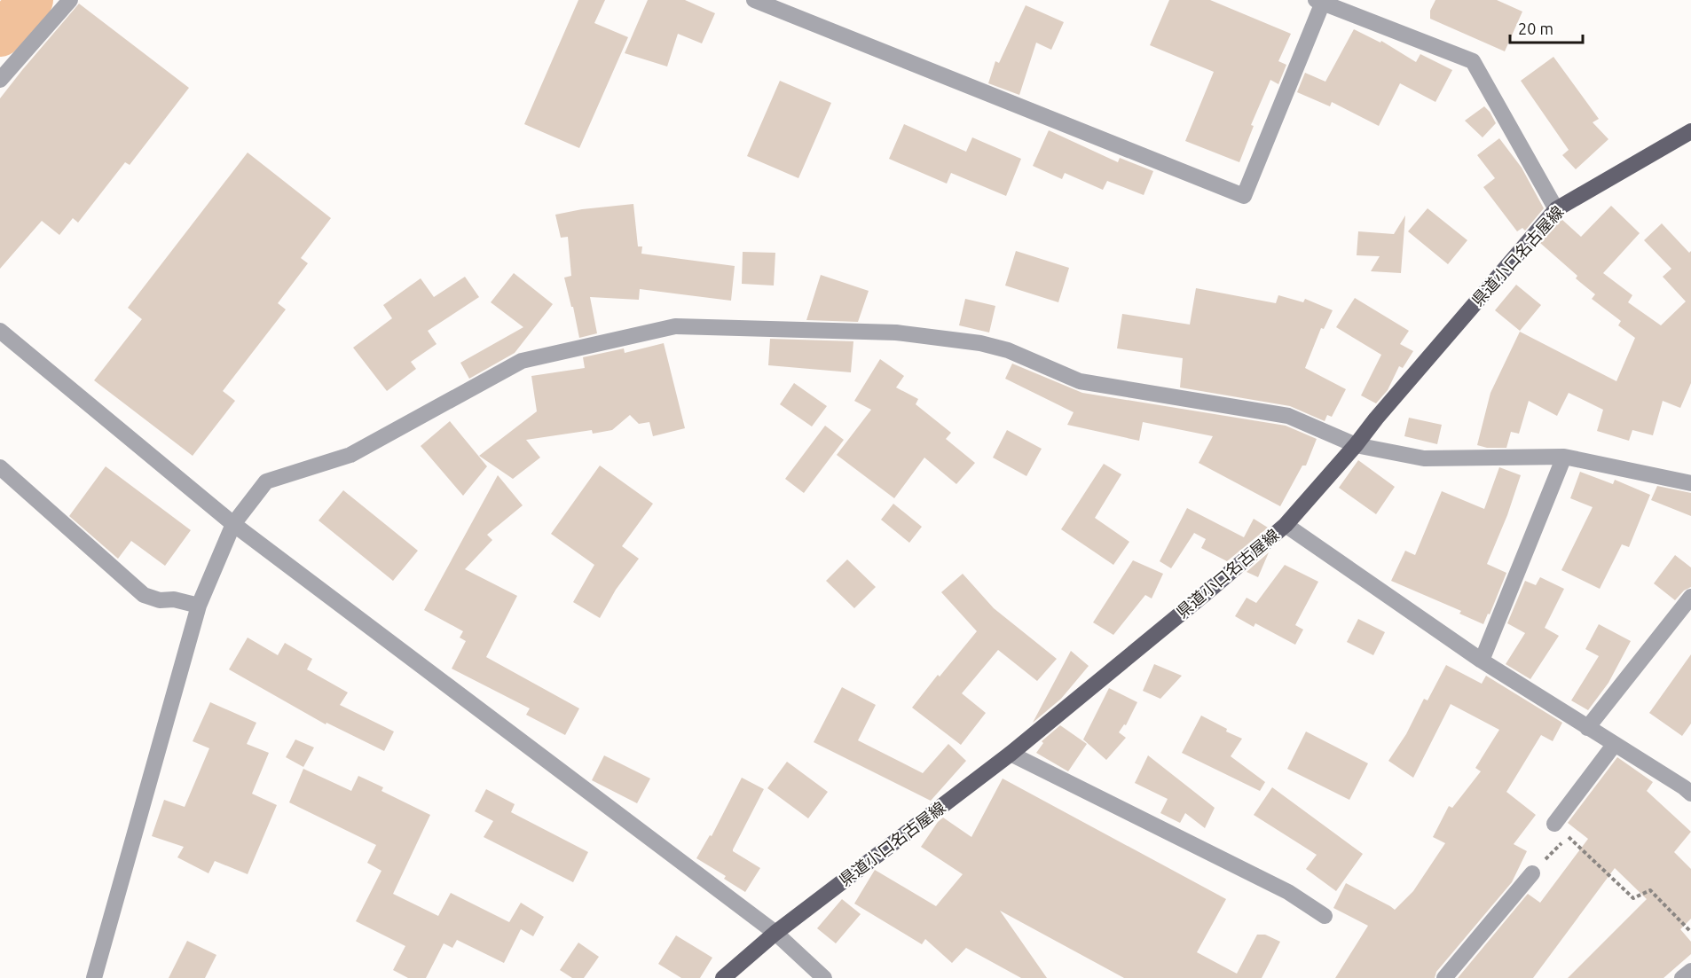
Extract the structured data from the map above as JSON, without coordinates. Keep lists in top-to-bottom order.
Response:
{
  "streets": {
    "main road": ["県道小口名古屋線"]
  },
  "scale_bar": "20 m"
}
